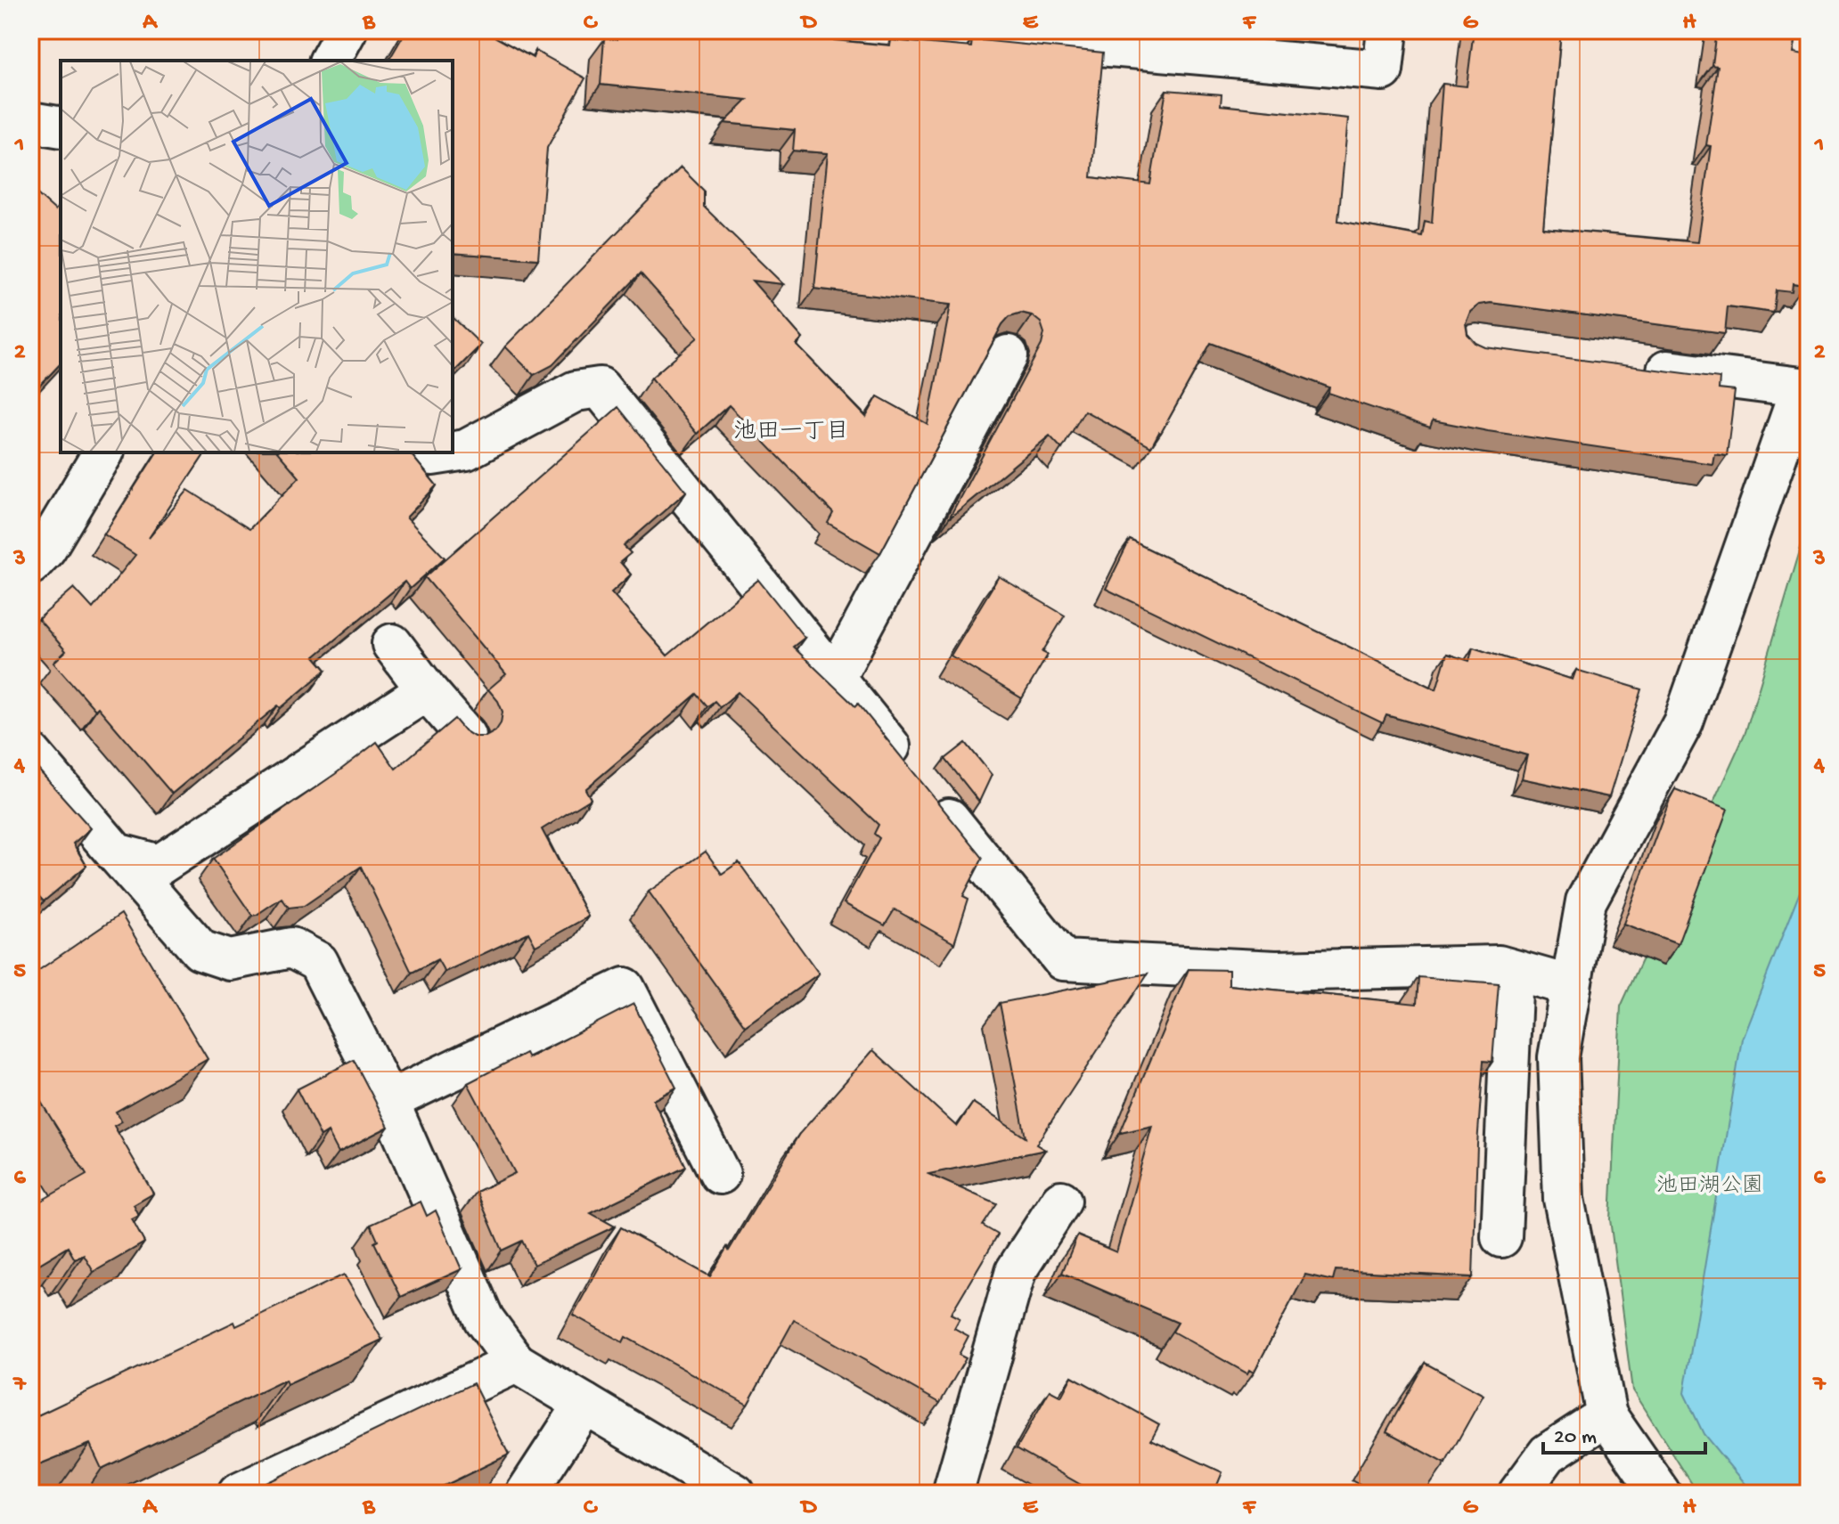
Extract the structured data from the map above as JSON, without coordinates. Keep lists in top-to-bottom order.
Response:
{
  "districts": ["池田一丁目"],
  "parks": ["池田湖公園"],
  "scale_bar": "20 m",
  "grid": {
    "columns": [
      "A",
      "B",
      "C",
      "D",
      "E",
      "F",
      "G",
      "H"
    ],
    "rows": [
      "1",
      "2",
      "3",
      "4",
      "5",
      "6",
      "7"
    ]
  }
}
